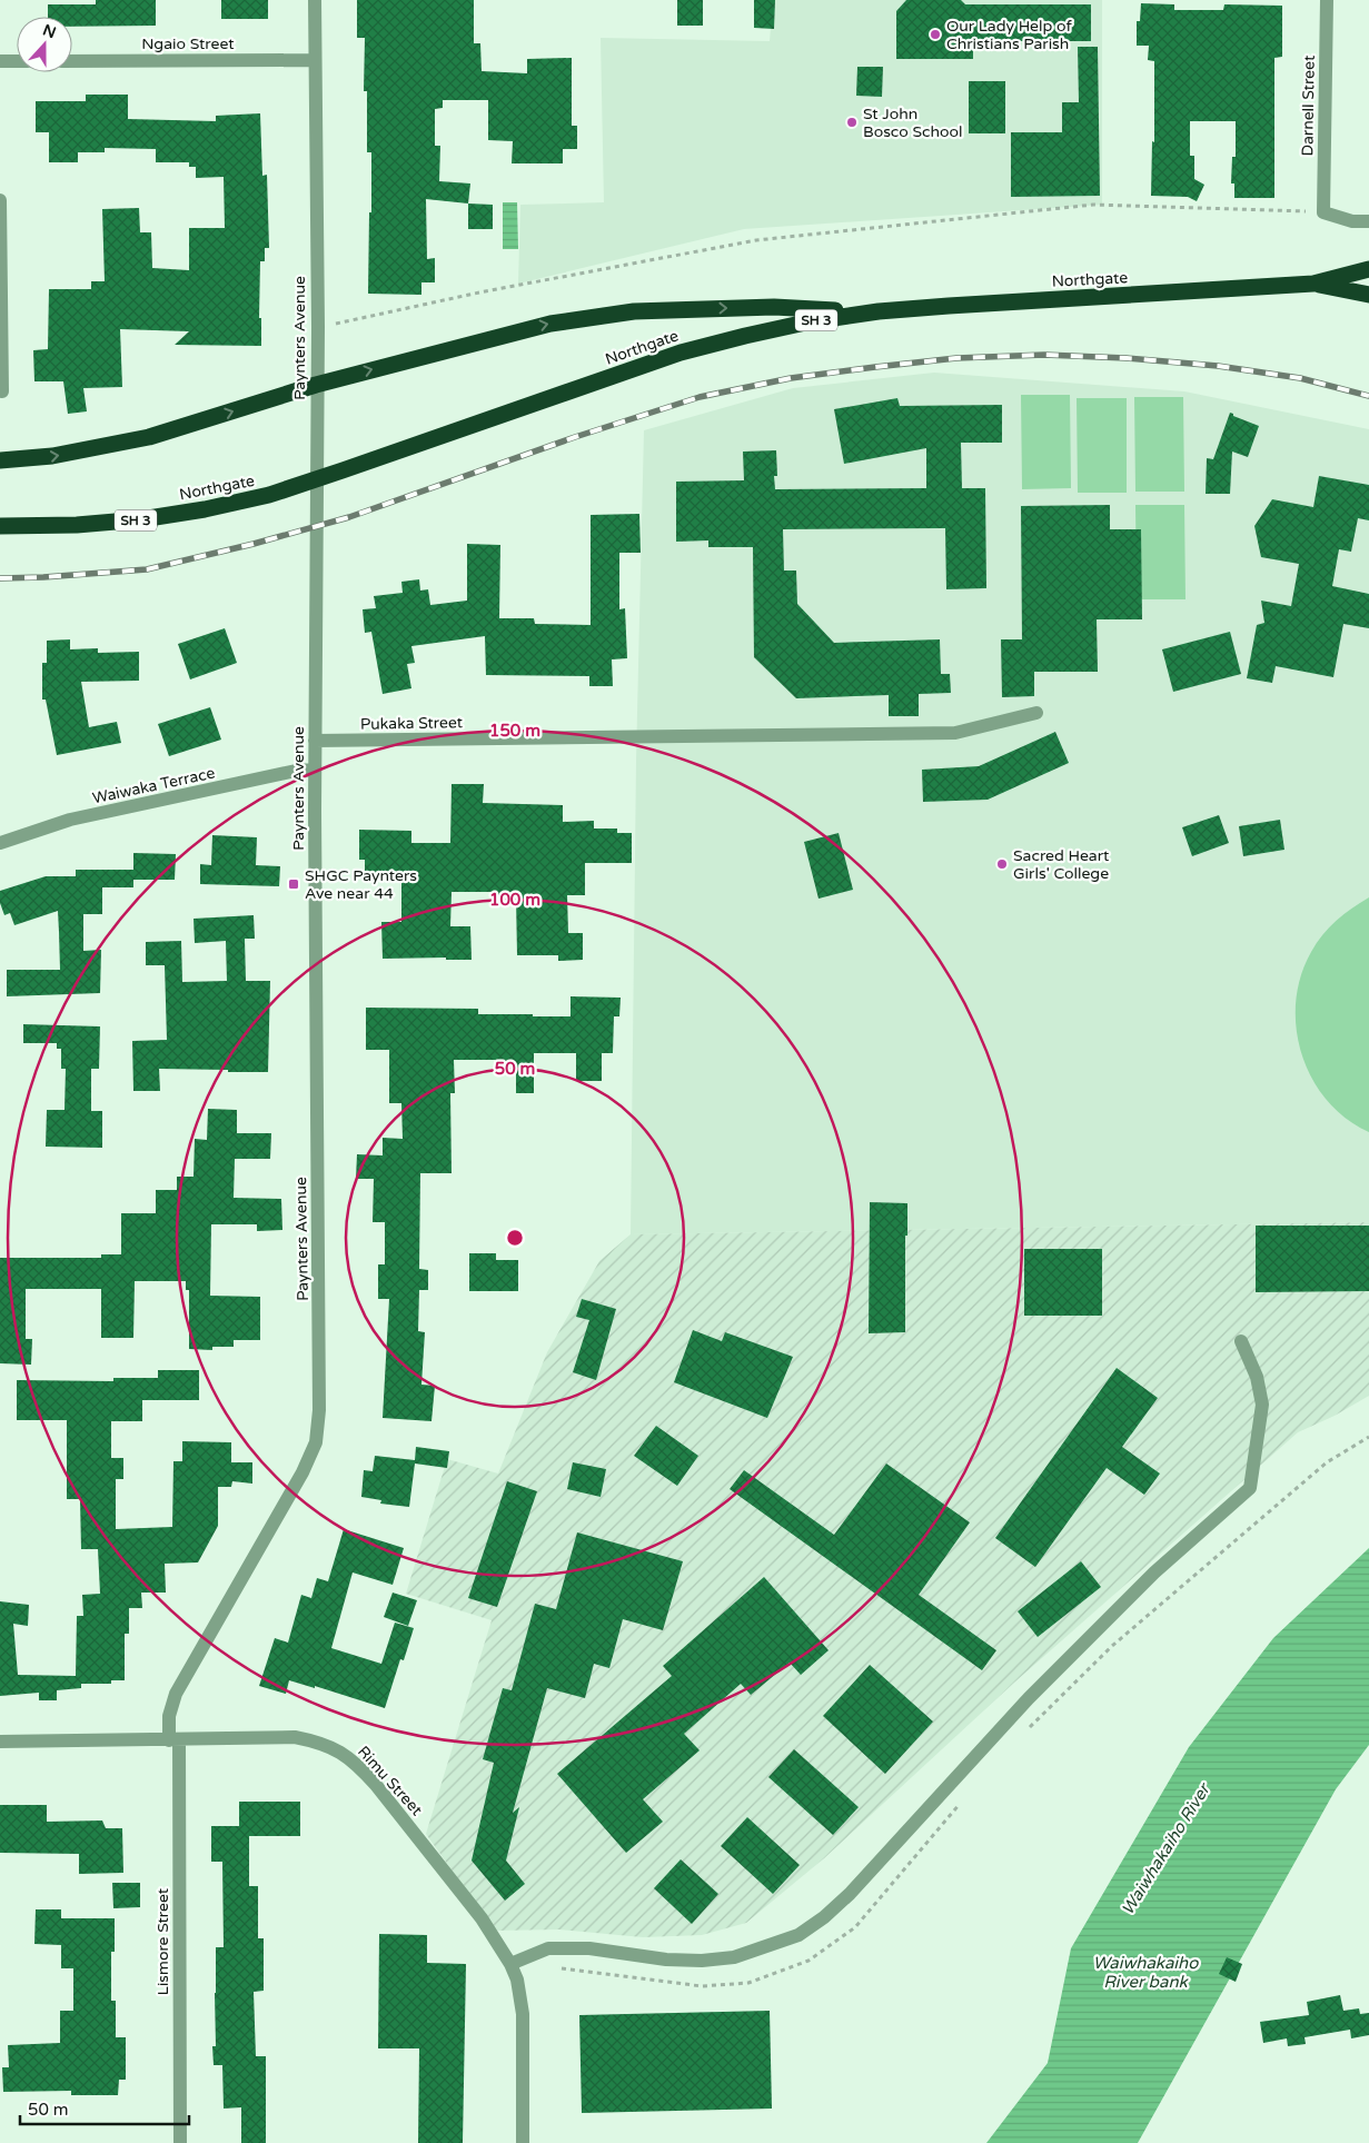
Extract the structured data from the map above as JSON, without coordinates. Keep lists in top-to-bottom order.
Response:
{
  "streets": {
    "highway": ["Northgate", "SH 3"],
    "street": [
      "Ngaio Street",
      "Darnell Street",
      "Paynters Avenue",
      "Pukaka Street",
      "Waiwaka Terrace",
      "Rimu Street",
      "Lismore Street"
    ]
  },
  "crossings": [
    ["Ngaio Street", "Paynters Avenue"],
    ["Paynters Avenue", "Pukaka Street"],
    ["Paynters Avenue", "Waiwaka Terrace"],
    ["Paynters Avenue", "Rimu Street"],
    ["Paynters Avenue", "Lismore Street"],
    ["Rimu Street", "Lismore Street"]
  ],
  "water": ["Waiwhakaiho River", "Waiwhakaiho River bank"],
  "places": {
    "other": ["Our Lady Help of Christians Parish", "St John Bosco School", "Sacred Heart Girls' College"],
    "transit": ["SHGC Paynters Ave near 44"]
  },
  "scale_bar": "50 m",
  "north": "top",
  "rings": ["150 m", "100 m", "50 m"]
}
